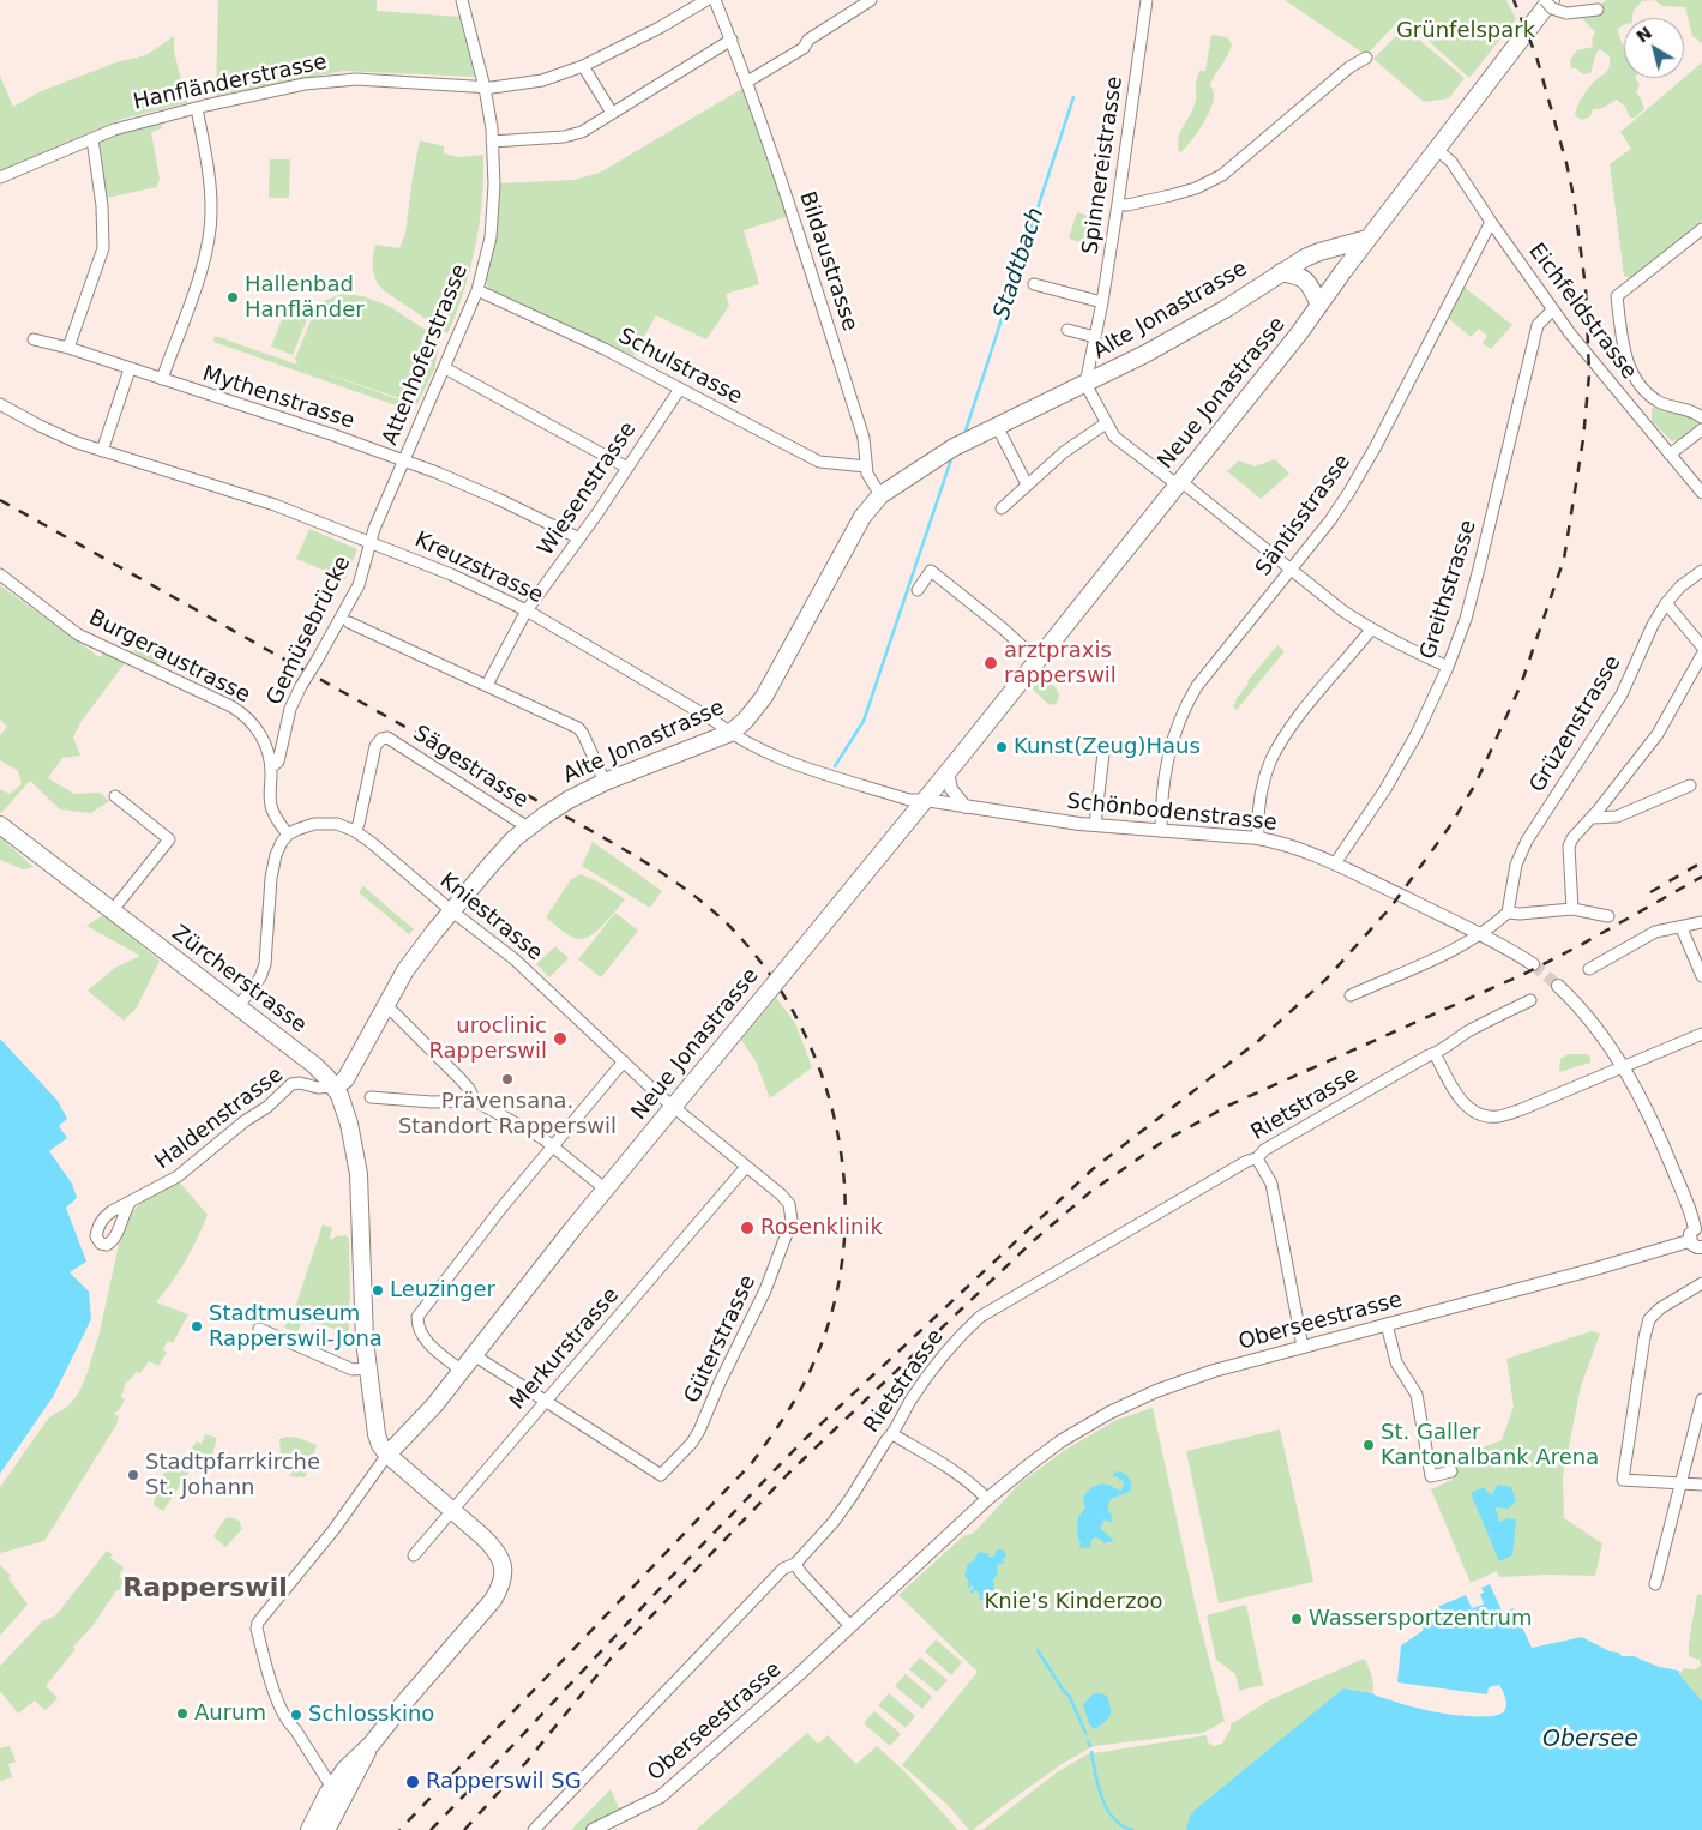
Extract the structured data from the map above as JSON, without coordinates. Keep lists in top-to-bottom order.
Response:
{
  "streets": {
    "main road": ["Alte Jonastrasse", "Neue Jonastrasse", "Zürcherstrasse"],
    "street": [
      "Hanfländerstrasse",
      "Spinnereistrasse",
      "Bildaustrasse",
      "Eichfeldstrasse",
      "Attenhoferstrasse",
      "Schulstrasse",
      "Mythenstrasse",
      "Wiesenstrasse",
      "Säntisstrasse",
      "Kreuzstrasse",
      "Greithstrasse",
      "Gemüsebrücke",
      "Burgeraustrasse",
      "Grüzenstrasse",
      "Sägestrasse",
      "Schönbodenstrasse",
      "Kniestrasse",
      "Rietstrasse",
      "Haldenstrasse",
      "Oberseestrasse",
      "Güterstrasse",
      "Merkurstrasse"
    ]
  },
  "crossings": [
    ["Hanfländerstrasse", "Attenhoferstrasse"],
    ["Spinnereistrasse", "Alte Jonastrasse"],
    ["Bildaustrasse", "Alte Jonastrasse"],
    ["Bildaustrasse", "Schulstrasse"],
    ["Alte Jonastrasse", "Neue Jonastrasse"],
    ["Alte Jonastrasse", "Kreuzstrasse"],
    ["Alte Jonastrasse", "Sägestrasse"],
    ["Alte Jonastrasse", "Kniestrasse"],
    ["Alte Jonastrasse", "Zürcherstrasse"],
    ["Alte Jonastrasse", "Haldenstrasse"],
    ["Eichfeldstrasse", "Neue Jonastrasse"],
    ["Eichfeldstrasse", "Säntisstrasse"],
    ["Eichfeldstrasse", "Greithstrasse"],
    ["Attenhoferstrasse", "Schulstrasse"],
    ["Attenhoferstrasse", "Mythenstrasse"],
    ["Attenhoferstrasse", "Kreuzstrasse"],
    ["Attenhoferstrasse", "Gemüsebrücke"],
    ["Schulstrasse", "Wiesenstrasse"],
    ["Neue Jonastrasse", "Kreuzstrasse"],
    ["Neue Jonastrasse", "Schönbodenstrasse"],
    ["Neue Jonastrasse", "Kniestrasse"],
    ["Mythenstrasse", "Wiesenstrasse"],
    ["Wiesenstrasse", "Kreuzstrasse"],
    ["Säntisstrasse", "Schönbodenstrasse"],
    ["Kreuzstrasse", "Gemüsebrücke"],
    ["Kreuzstrasse", "Schönbodenstrasse"],
    ["Greithstrasse", "Schönbodenstrasse"],
    ["Gemüsebrücke", "Burgeraustrasse"],
    ["Burgeraustrasse", "Kniestrasse"],
    ["Sägestrasse", "Kniestrasse"],
    ["Kniestrasse", "Güterstrasse"],
    ["Kniestrasse", "Merkurstrasse"],
    ["Zürcherstrasse", "Haldenstrasse"],
    ["Güterstrasse", "Merkurstrasse"]
  ],
  "districts": ["Rapperswil"],
  "water": ["Stadtbach", "Obersee"],
  "parks": ["Grünfelspark", "Knie's Kinderzoo"],
  "places": [
    "Hallenbad Hanfländer",
    "arztpraxis rapperswil",
    "Kunst(Zeug)Haus",
    "uroclinic Rapperswil",
    "Prävensana. Standort Rapperswil",
    "Rosenklinik",
    "Leuzinger",
    "Stadtmuseum Rapperswil-Jona",
    "St. Galler Kantonalbank Arena",
    "Stadtpfarrkirche St. Johann",
    "Wassersportzentrum",
    "Aurum",
    "Schlosskino",
    "Rapperswil SG"
  ],
  "north": "top left"
}
